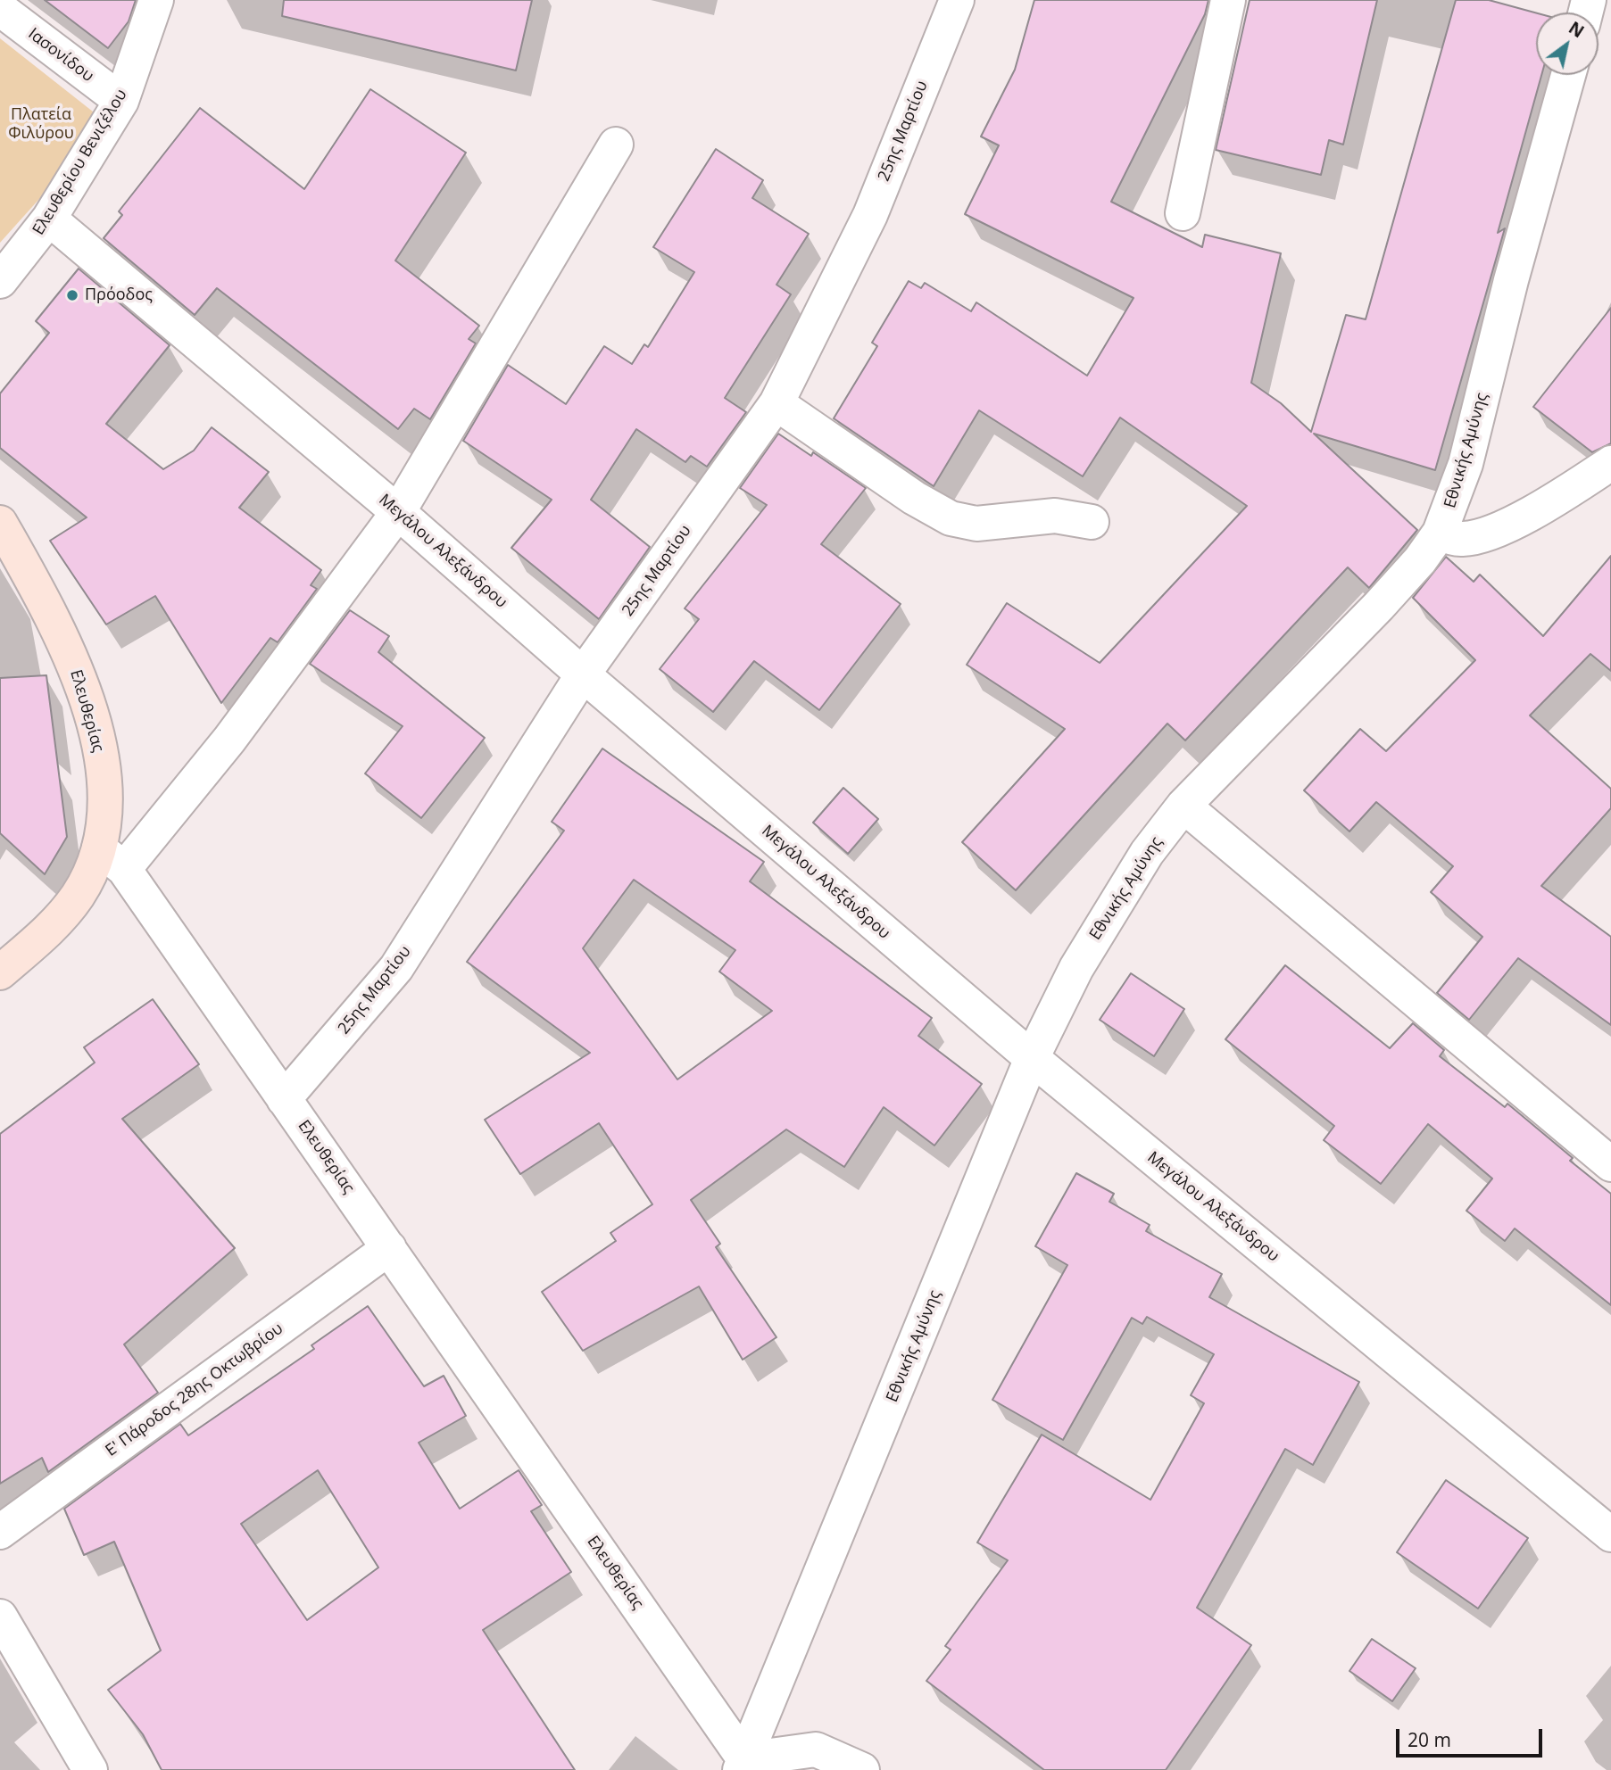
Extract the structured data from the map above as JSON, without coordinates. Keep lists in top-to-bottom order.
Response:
{
  "streets": {
    "street": [
      "Ιασονίδου",
      "25ης Μαρτίου",
      "Ελευθερίου Βενιζέλου",
      "Εθνικής Αμύνης",
      "Μεγάλου Αλεξάνδρου",
      "Ελευθερίας",
      "Ε' Πάροδος 28ης Οκτωβρίου"
    ]
  },
  "crossings": [
    ["Ιασονίδου", "Ελευθερίου Βενιζέλου"],
    ["25ης Μαρτίου", "Μεγάλου Αλεξάνδρου"],
    ["25ης Μαρτίου", "Ελευθερίας"],
    ["Ελευθερίου Βενιζέλου", "Μεγάλου Αλεξάνδρου"],
    ["Εθνικής Αμύνης", "Μεγάλου Αλεξάνδρου"],
    ["Εθνικής Αμύνης", "Ελευθερίας"],
    ["Ελευθερίας", "Ε' Πάροδος 28ης Οκτωβρίου"]
  ],
  "parks": ["Πλατεία Φιλύρου"],
  "places": ["Πρόοδος"],
  "scale_bar": "20 m",
  "north": "top right"
}
